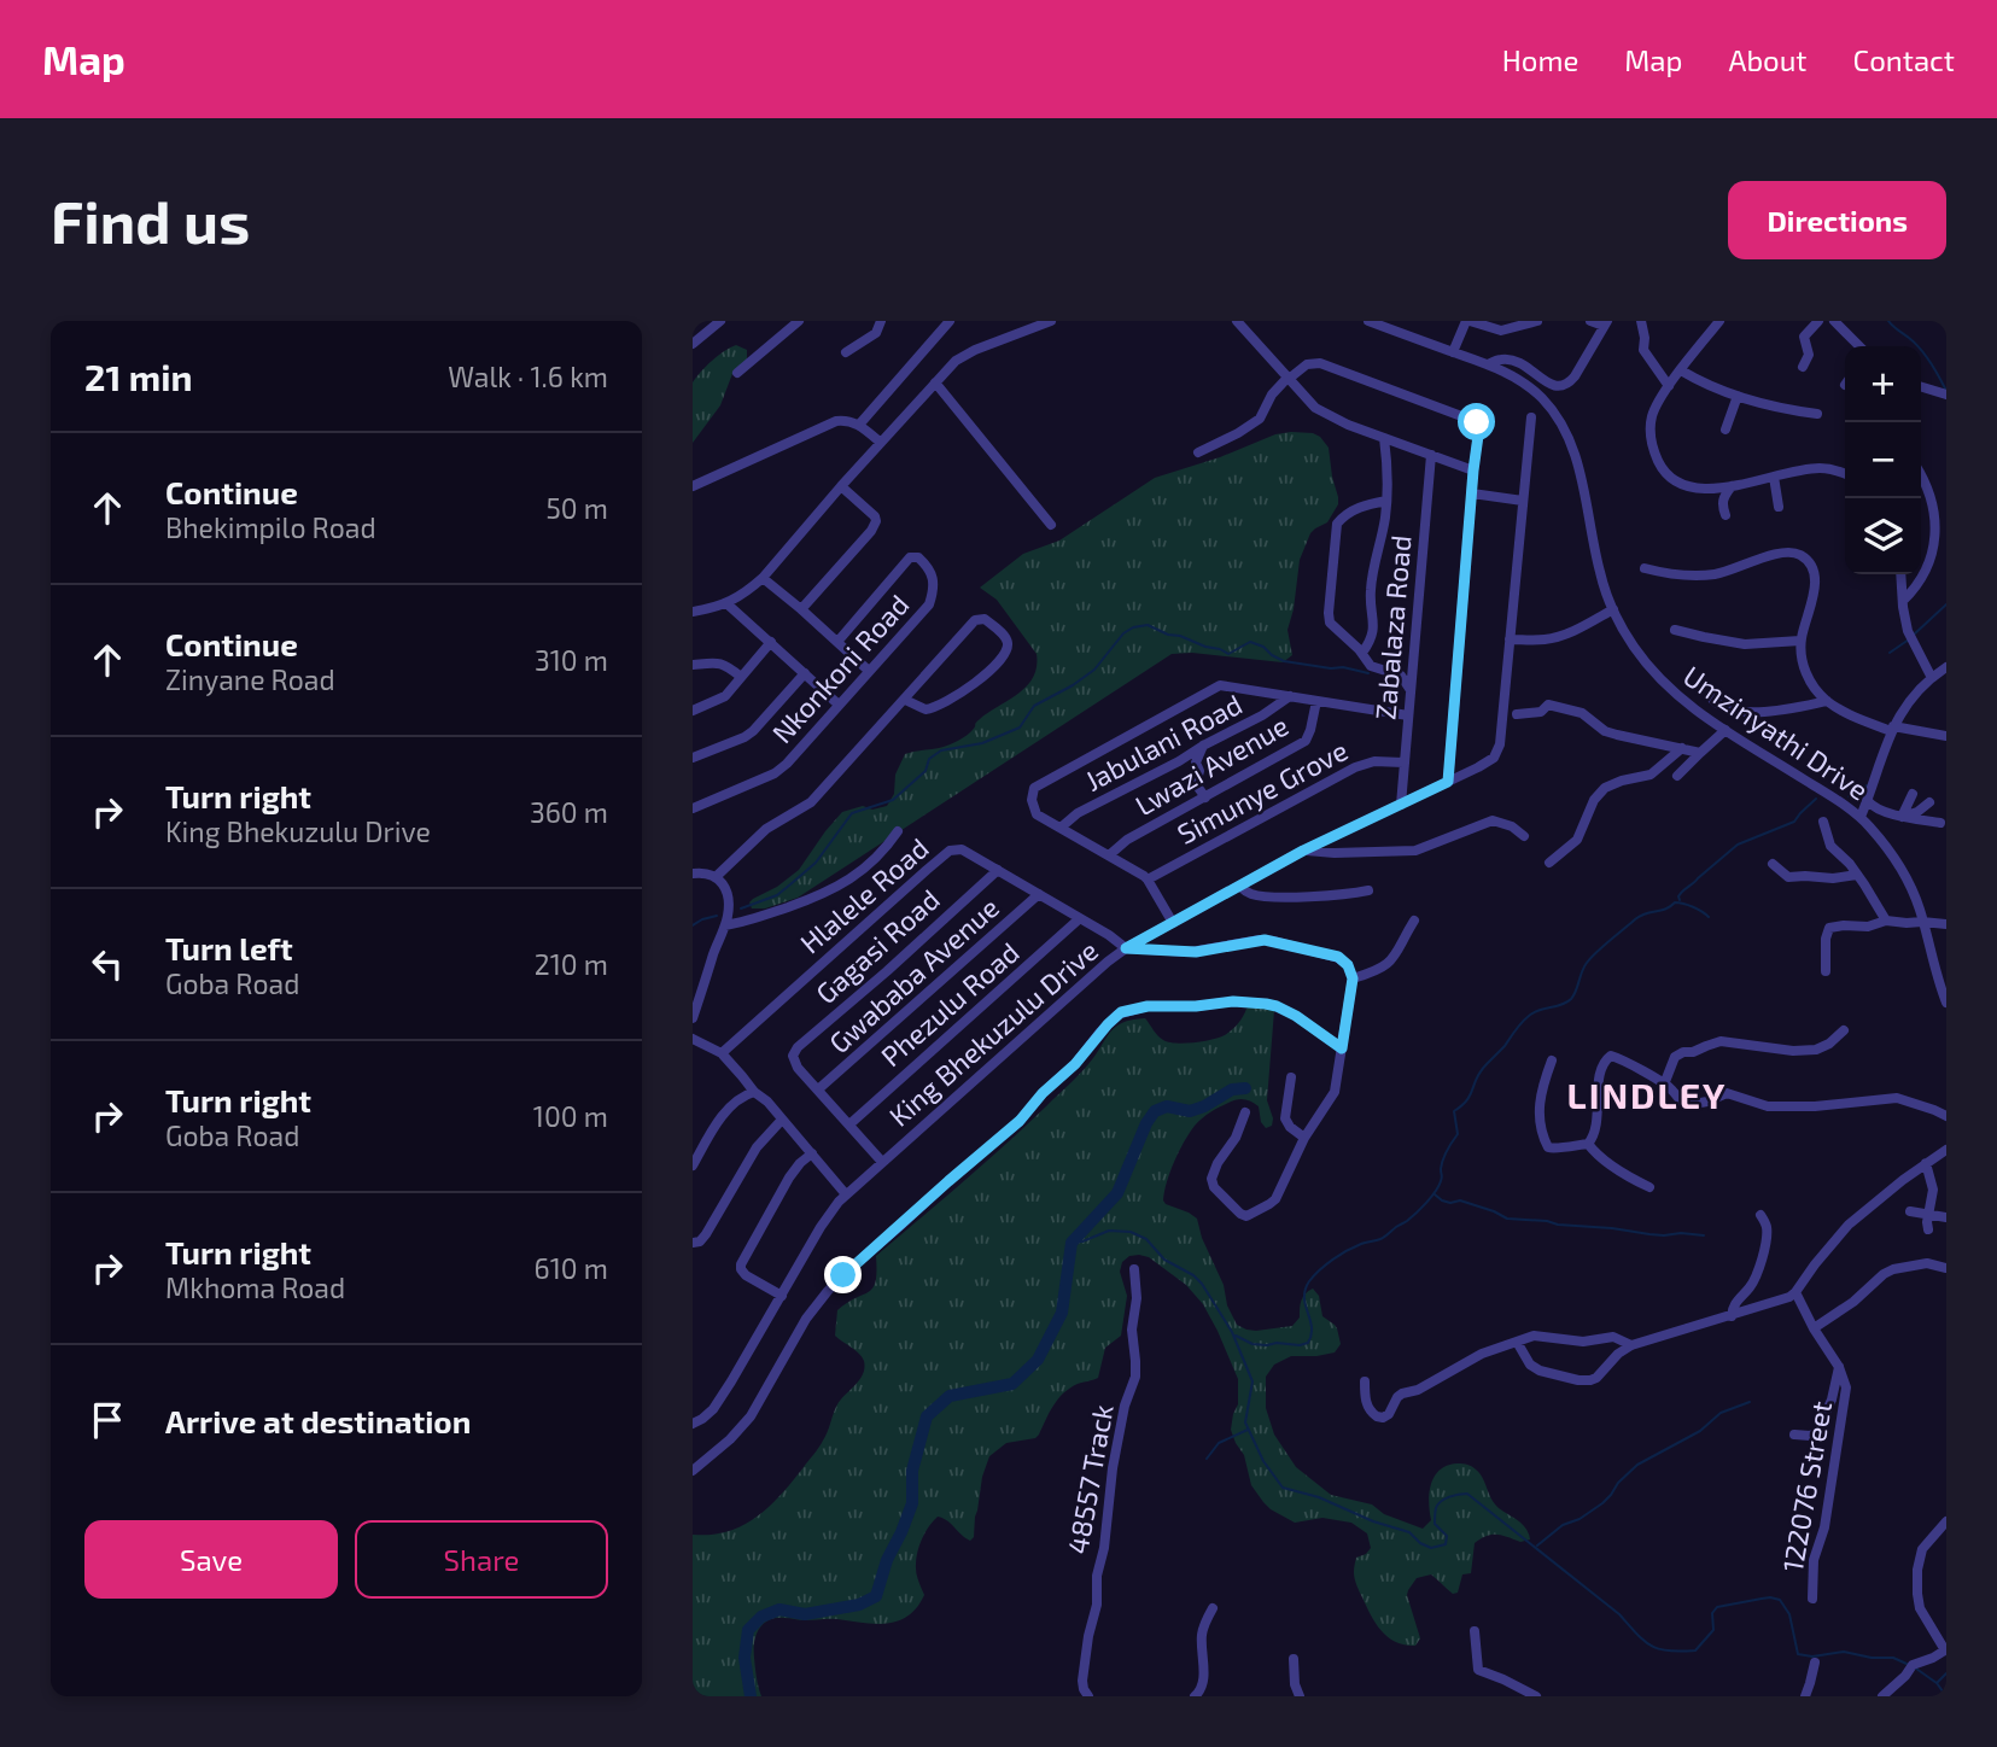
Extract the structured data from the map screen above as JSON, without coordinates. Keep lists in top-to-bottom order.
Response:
{
  "streets": {
    "street": [
      "Zabalaza Road",
      "Nkonkoni Road",
      "Umzinyathi Drive",
      "Jabulani Road",
      "Lwazi Avenue",
      "Simunye Grove",
      "Hlalele Road",
      "Gagasi Road",
      "Gwababa Avenue",
      "Phezulu Road",
      "King Bhekuzulu Drive",
      "48557 Track",
      "122076 Street"
    ]
  },
  "crossings": [
    ["Zabalaza Road", "Simunye Grove"],
    ["Zabalaza Road", "King Bhekuzulu Drive"],
    ["Hlalele Road", "Gagasi Road"],
    ["Hlalele Road", "Gwababa Avenue"],
    ["Hlalele Road", "Phezulu Road"],
    ["Hlalele Road", "King Bhekuzulu Drive"],
    ["Gagasi Road", "Gwababa Avenue"]
  ],
  "districts": ["LINDLEY"],
  "page": {
    "header": "Map",
    "nav": [
      "Home",
      "Map",
      "About",
      "Contact"
    ],
    "buttons": [
      "Directions",
      ["Save", "Share"]
    ],
    "title": "Find us",
    "heading": ["21 min", "Walk · 1.6 km"],
    "map_buttons": ["+", "−"],
    "list": [
      ["Continue", "Bhekimpilo Road", "50 m"],
      ["Continue", "Zinyane Road", "310 m"],
      ["Turn right", "King Bhekuzulu Drive", "360 m"],
      ["Turn left", "Goba Road", "210 m"],
      ["Turn right", "Goba Road", "100 m"],
      ["Turn right", "Mkhoma Road", "610 m"],
      "Arrive at destination"
    ]
  }
}
